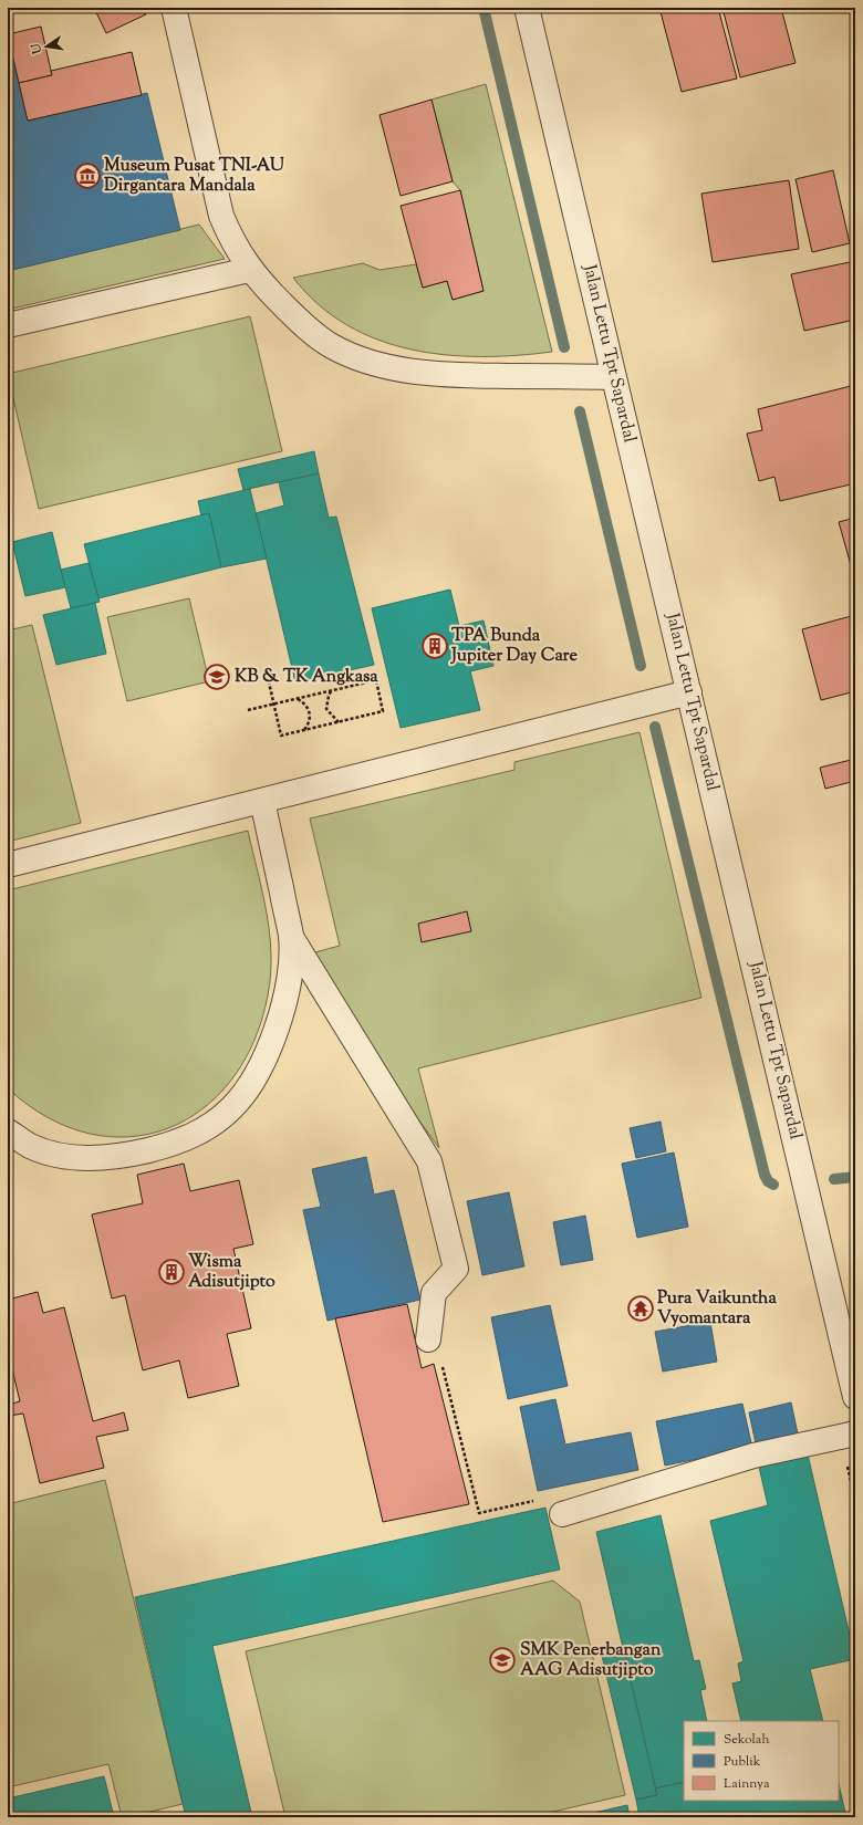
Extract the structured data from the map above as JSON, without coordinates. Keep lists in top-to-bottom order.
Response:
{
  "streets": {
    "street": ["Jalan Lettu Tpt Sapardal"]
  },
  "places": {
    "museum": ["Museum Pusat TNI-AU Dirgantara Mandala"],
    "building": ["TPA Bunda Jupiter Day Care", "Wisma Adisutjipto"],
    "school or university": ["KB & TK Angkasa", "SMK Penerbangan AAG Adisutjipto"],
    "temple": ["Pura Vaikuntha Vyomantara"]
  },
  "legend": ["Sekolah", "Publik", "Lainnya"],
  "north": "left"
}
